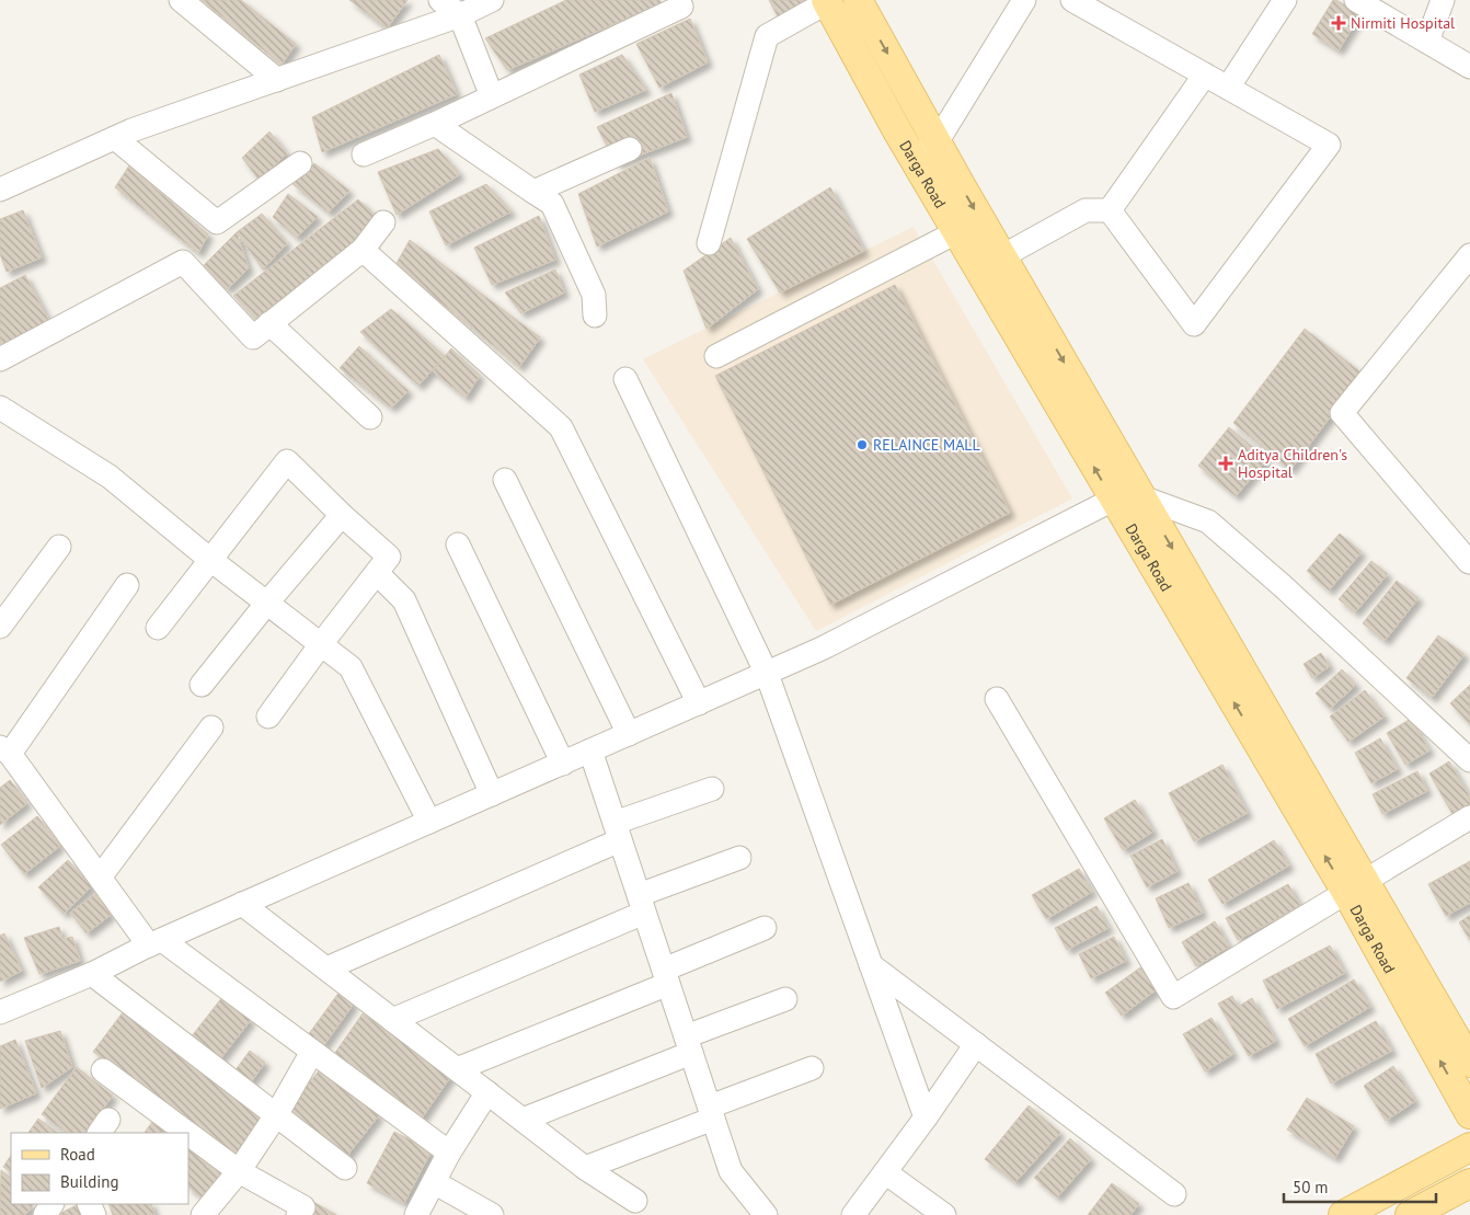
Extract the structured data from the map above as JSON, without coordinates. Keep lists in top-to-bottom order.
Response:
{
  "streets": {
    "main road": ["Darga Road"]
  },
  "places": {
    "health": ["Nirmiti Hospital", "Aditya Children's Hospital"],
    "other": ["RELAINCE MALL"]
  },
  "legend": ["Road", "Building"],
  "scale_bar": "50 m"
}
